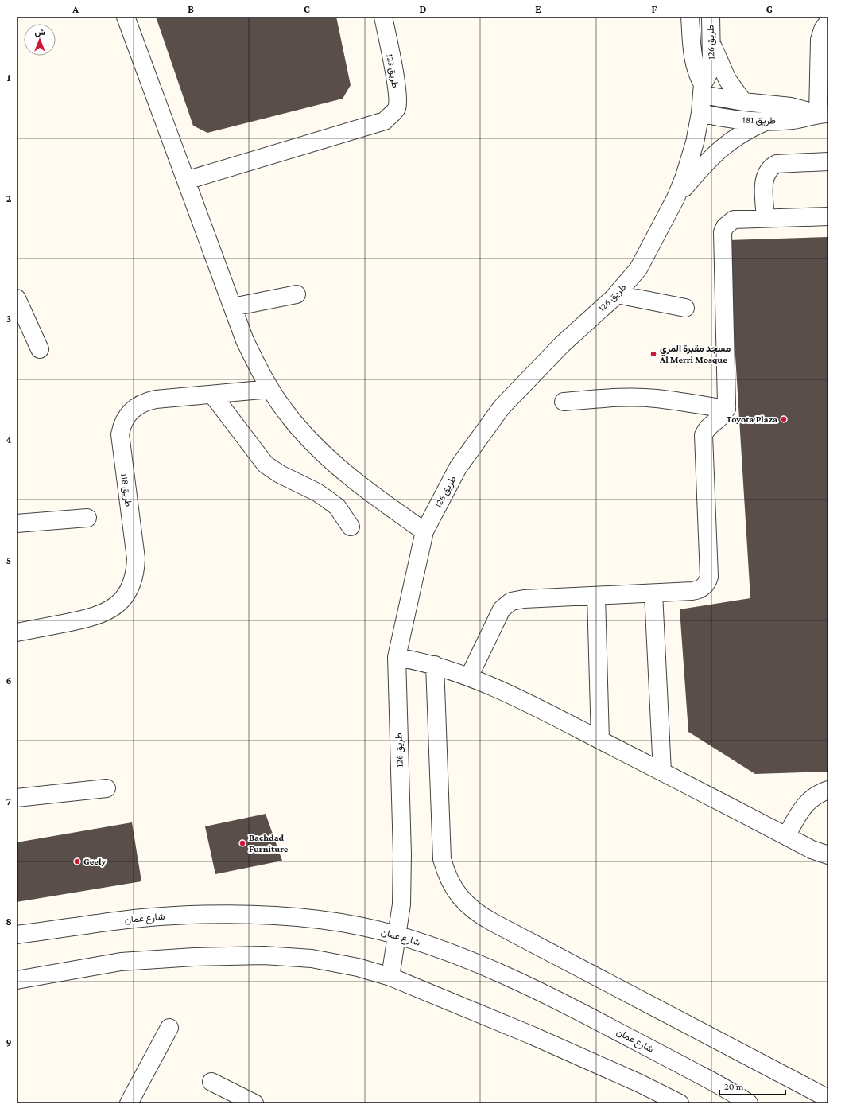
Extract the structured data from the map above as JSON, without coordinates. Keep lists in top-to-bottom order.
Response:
{
  "streets": {
    "street": [
      "طريق 126",
      "طريق 123",
      "طريق 181",
      "طريق 118",
      "شارع عمان"
    ]
  },
  "crossings": [
    ["طريق 126", "طريق 181"],
    ["طريق 126", "شارع عمان"]
  ],
  "places": [
    "مسجد مقبرة المري Al Merri Mosque",
    "Toyota Plaza",
    "Bachdad Furniture",
    "Geely"
  ],
  "scale_bar": "20 m",
  "north": "top",
  "grid": {
    "columns": [
      "A",
      "B",
      "C",
      "D",
      "E",
      "F",
      "G"
    ],
    "rows": [
      "1",
      "2",
      "3",
      "4",
      "5",
      "6",
      "7",
      "8",
      "9"
    ]
  }
}
